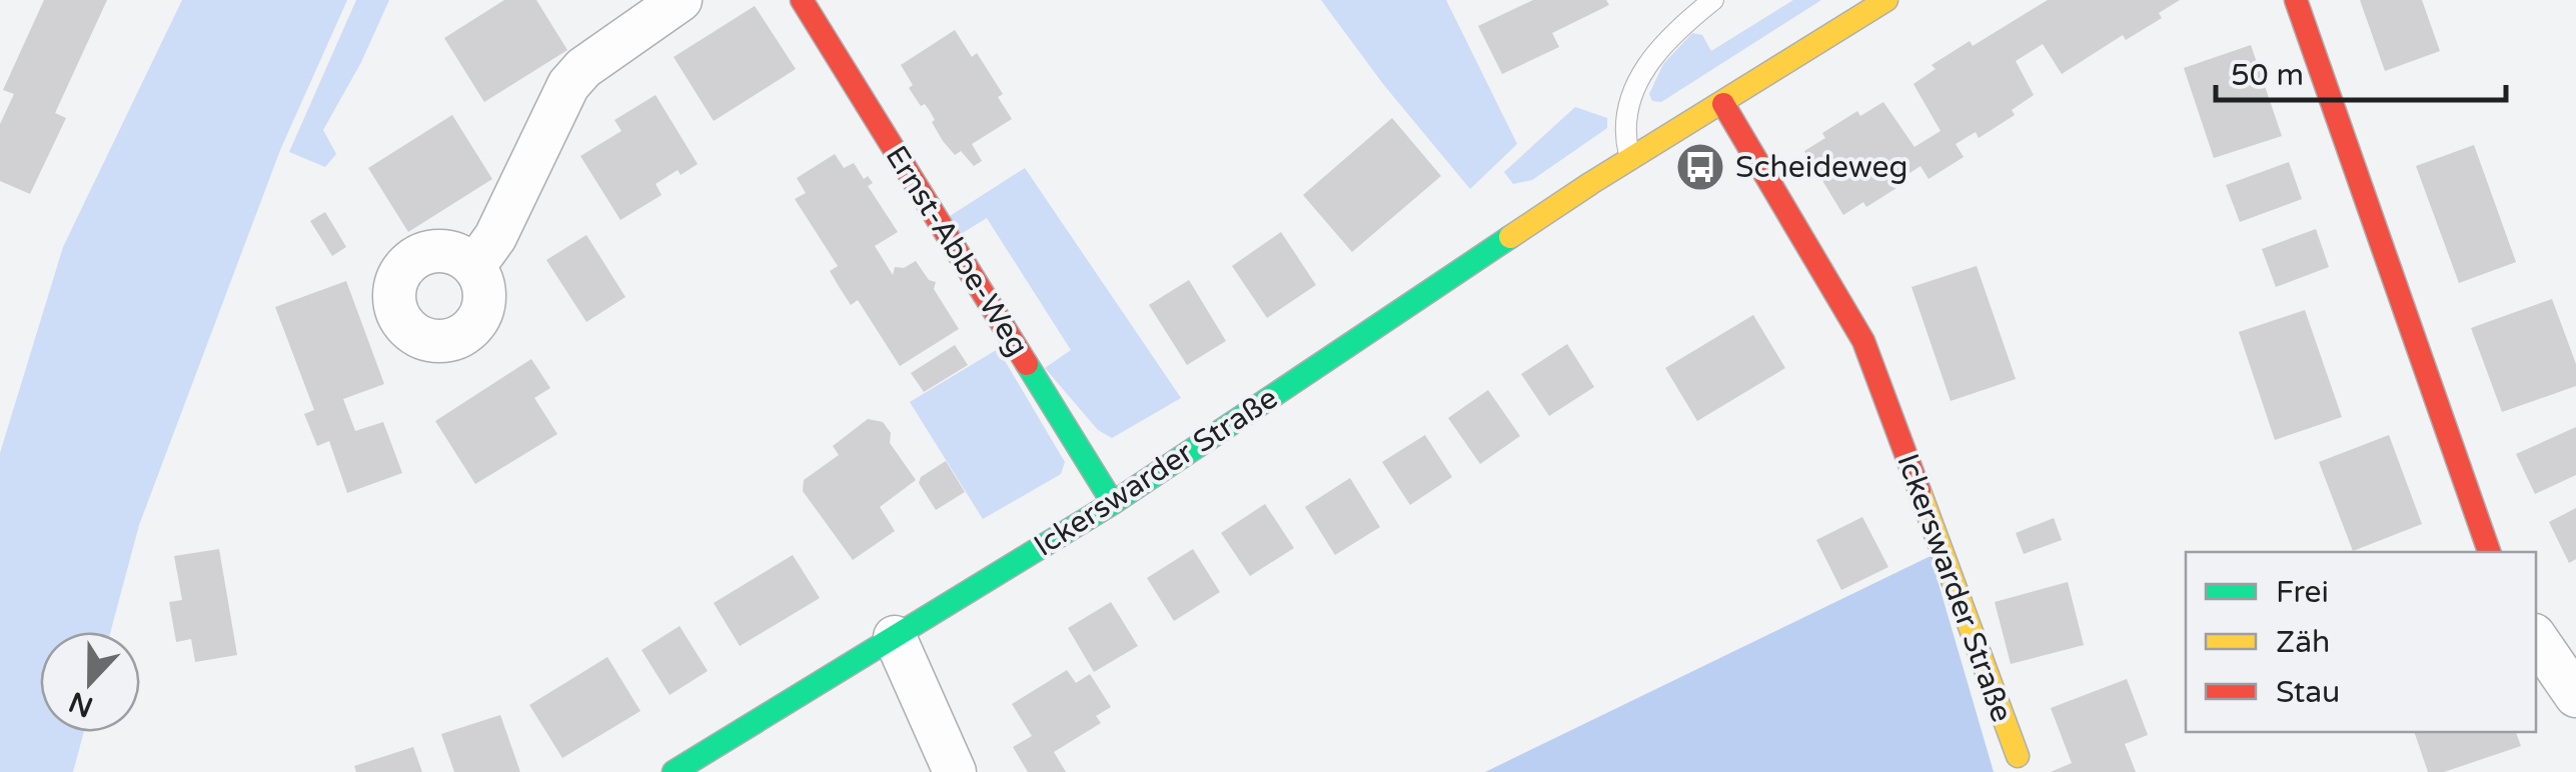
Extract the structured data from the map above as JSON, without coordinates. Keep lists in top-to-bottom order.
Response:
{
  "streets": {
    "street": ["Ernst-Abbe-Weg", "Ickerswarder Straße"]
  },
  "crossings": [
    ["Ernst-Abbe-Weg", "Ickerswarder Straße"]
  ],
  "places": {
    "bus stop": ["Scheideweg"]
  },
  "legend": ["Frei", "Zäh", "Stau"],
  "scale_bar": "50 m",
  "north": "bottom"
}
